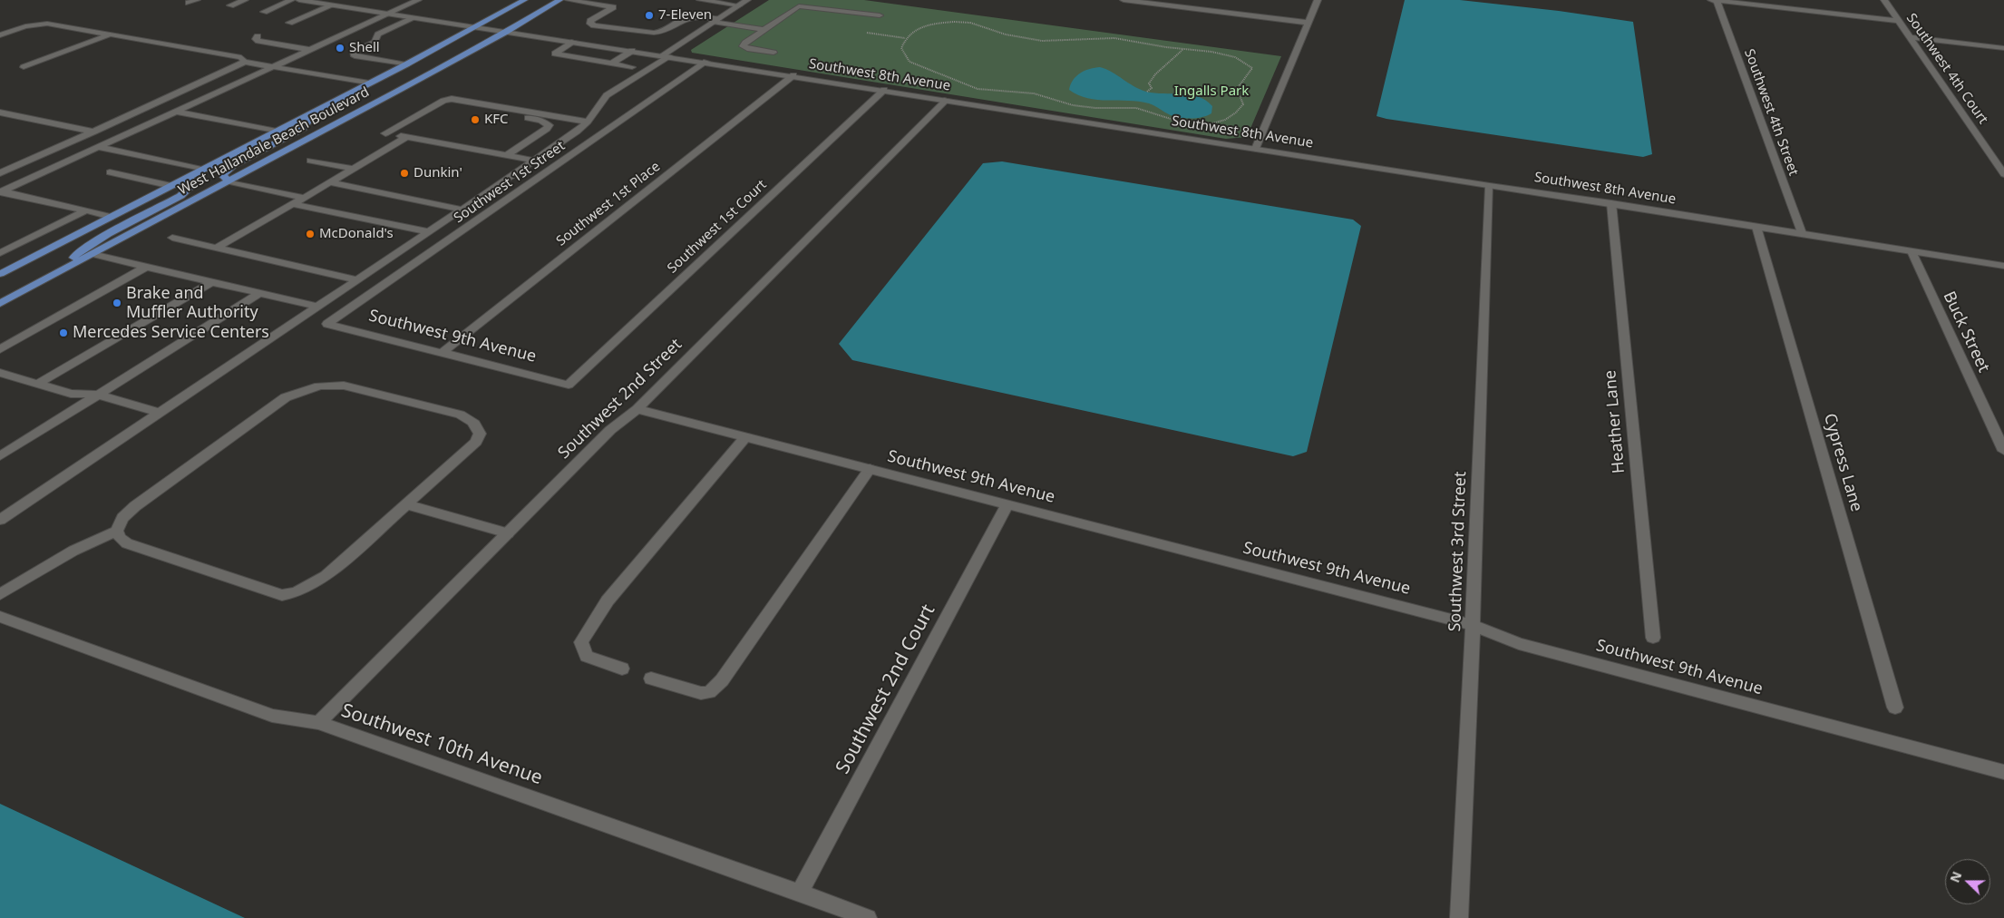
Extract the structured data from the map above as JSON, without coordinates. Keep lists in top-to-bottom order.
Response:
{
  "streets": {
    "main road": ["West Hallandale Beach Boulevard"],
    "street": [
      "Southwest 4th Court",
      "Southwest 8th Avenue",
      "Southwest 4th Street",
      "Southwest 1st Street",
      "Southwest 1st Place",
      "Southwest 1st Court",
      "Buck Street",
      "Southwest 9th Avenue",
      "Southwest 2nd Street",
      "Heather Lane",
      "Cypress Lane",
      "Southwest 3rd Street",
      "Southwest 2nd Court",
      "Southwest 10th Avenue"
    ]
  },
  "crossings": [
    ["Southwest 8th Avenue", "Southwest 4th Street"],
    ["Southwest 8th Avenue", "West Hallandale Beach Boulevard"],
    ["Southwest 8th Avenue", "Southwest 1st Street"],
    ["Southwest 8th Avenue", "Southwest 1st Place"],
    ["Southwest 8th Avenue", "Southwest 1st Court"],
    ["Southwest 8th Avenue", "Buck Street"],
    ["Southwest 8th Avenue", "Southwest 2nd Street"],
    ["Southwest 8th Avenue", "Heather Lane"],
    ["Southwest 8th Avenue", "Cypress Lane"],
    ["Southwest 8th Avenue", "Southwest 3rd Street"],
    ["Southwest 1st Street", "Southwest 9th Avenue"],
    ["Southwest 1st Place", "Southwest 9th Avenue"],
    ["Southwest 1st Court", "Southwest 9th Avenue"],
    ["Southwest 9th Avenue", "Southwest 2nd Street"],
    ["Southwest 9th Avenue", "Southwest 3rd Street"],
    ["Southwest 9th Avenue", "Southwest 2nd Court"],
    ["Southwest 2nd Street", "Southwest 10th Avenue"],
    ["Southwest 2nd Court", "Southwest 10th Avenue"]
  ],
  "parks": ["Ingalls Park"],
  "places": [
    "7-Eleven",
    "Shell",
    "KFC",
    "Dunkin'",
    "McDonald's",
    "Brake and Muffler Authority",
    "Mercedes Service Centers"
  ],
  "north": "left"
}
